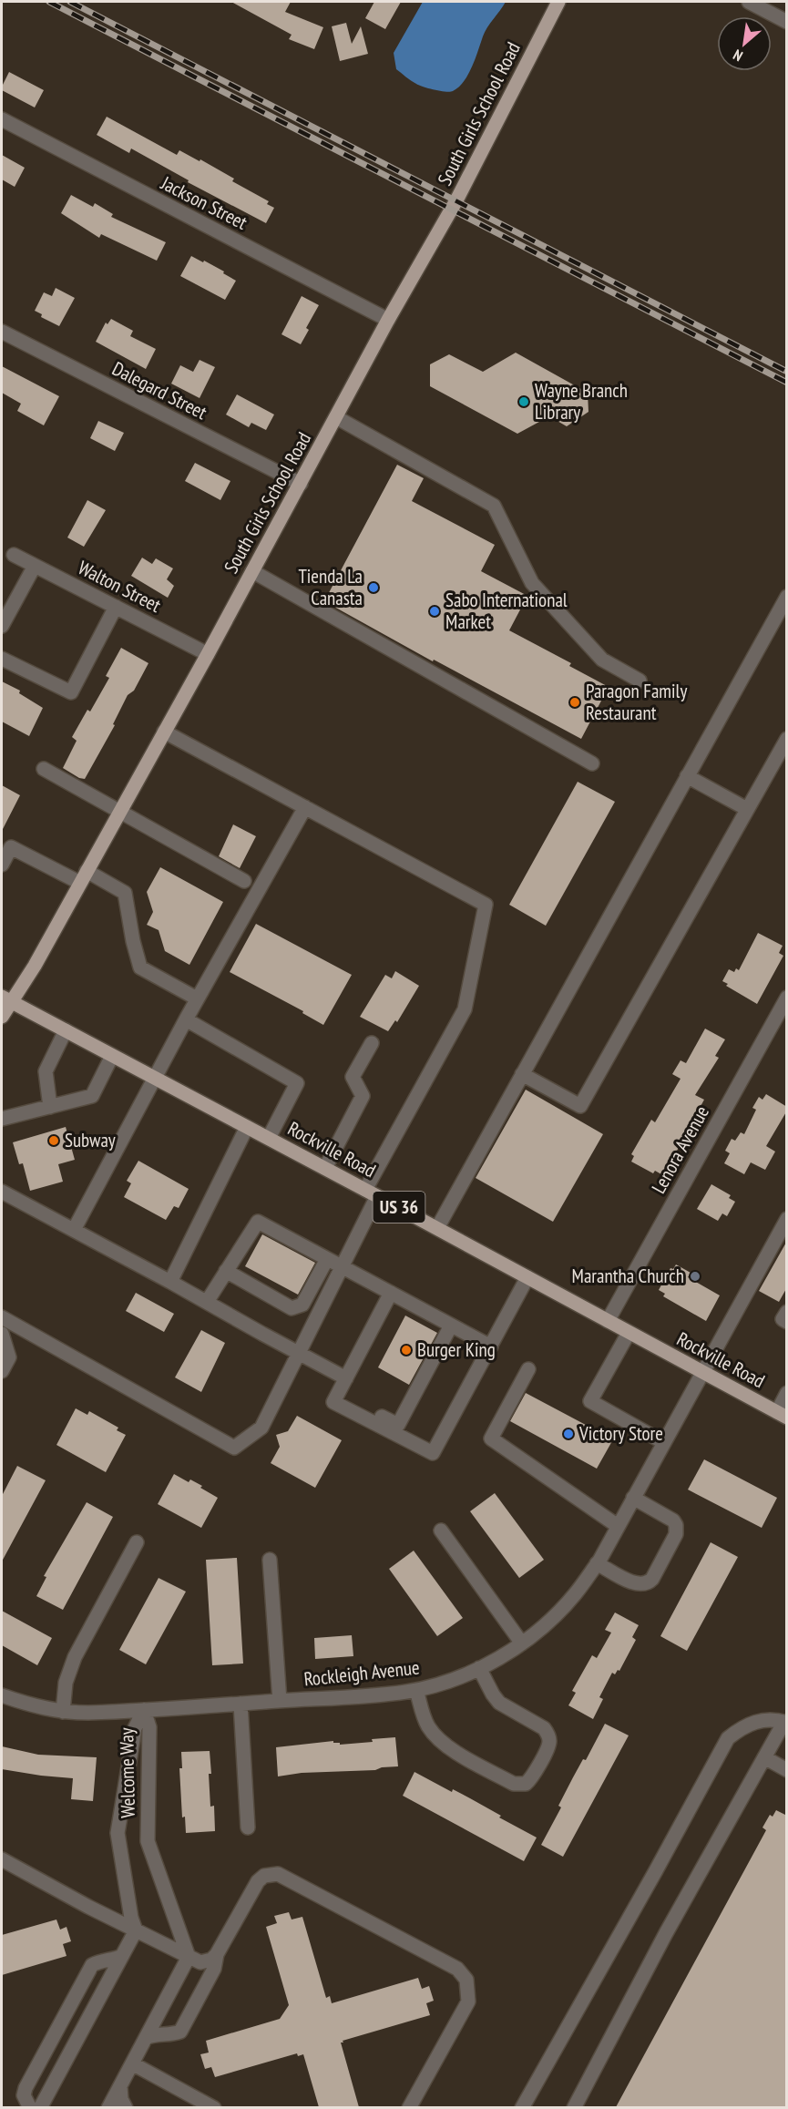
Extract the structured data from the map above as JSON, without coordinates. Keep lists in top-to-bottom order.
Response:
{
  "streets": {
    "main road": ["South Girls School Road", "Rockville Road", "US 36"],
    "street": [
      "Jackson Street",
      "Dalegard Street",
      "Walton Street",
      "Lenora Avenue",
      "Rockleigh Avenue",
      "Welcome Way"
    ]
  },
  "crossings": [
    ["South Girls School Road", "Jackson Street"],
    ["South Girls School Road", "Dalegard Street"],
    ["South Girls School Road", "Walton Street"],
    ["South Girls School Road", "Rockville Road"],
    ["Rockville Road", "Lenora Avenue"],
    ["Rockville Road", "Rockleigh Avenue"],
    ["Rockleigh Avenue", "Welcome Way"]
  ],
  "places": [
    "Wayne Branch Library",
    "Tienda La Canasta",
    "Sabo International Market",
    "Paragon Family Restaurant",
    "Subway",
    "Marantha Church",
    "Burger King",
    "Victory Store"
  ],
  "north": "bottom left"
}
